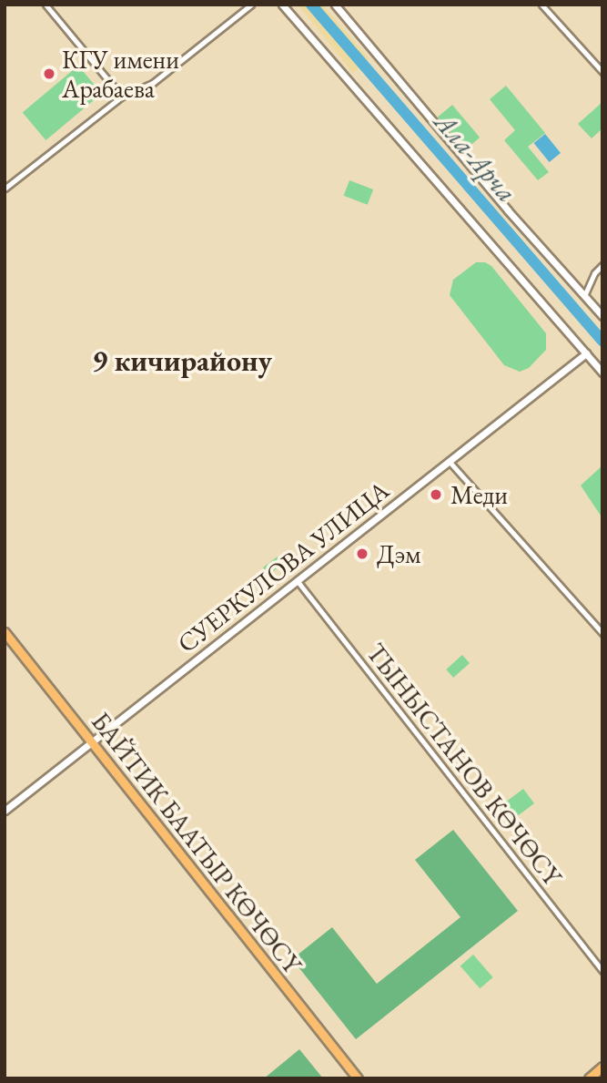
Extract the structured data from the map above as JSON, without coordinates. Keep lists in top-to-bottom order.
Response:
{
  "streets": {
    "main road": ["БАЙТИК БААТЫР КӨЧӨСҮ"],
    "street": ["СУЕРКУЛОВА УЛИЦА", "ТЫНЫСТАНОВ КӨЧӨСҮ"]
  },
  "crossings": [
    ["СУЕРКУЛОВА УЛИЦА", "ТЫНЫСТАНОВ КӨЧӨСҮ"],
    ["СУЕРКУЛОВА УЛИЦА", "БАЙТИК БААТЫР КӨЧӨСҮ"]
  ],
  "districts": ["9 кичирайону"],
  "water": ["Ала-Арча"],
  "places": ["КГУ имени Арабаева", "Меди", "Дэм"]
}
